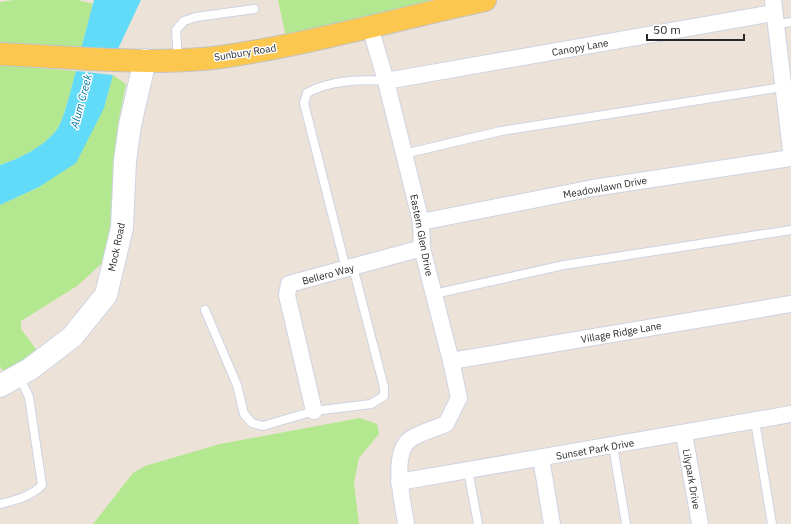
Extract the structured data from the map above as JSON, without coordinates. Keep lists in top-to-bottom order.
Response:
{
  "streets": {
    "main road": ["Sunbury Road", "Mock Road"],
    "street": [
      "Canopy Lane",
      "Meadowlawn Drive",
      "Eastern Glen Drive",
      "Bellero Way",
      "Village Ridge Lane",
      "Sunset Park Drive",
      "Lilypark Drive"
    ]
  },
  "crossings": [
    ["Canopy Lane", "Eastern Glen Drive"],
    ["Sunbury Road", "Eastern Glen Drive"],
    ["Sunbury Road", "Mock Road"],
    ["Meadowlawn Drive", "Eastern Glen Drive"],
    ["Eastern Glen Drive", "Bellero Way"],
    ["Eastern Glen Drive", "Village Ridge Lane"],
    ["Eastern Glen Drive", "Sunset Park Drive"],
    ["Sunset Park Drive", "Lilypark Drive"]
  ],
  "water": ["Alum Creek"],
  "scale_bar": "50 m"
}
